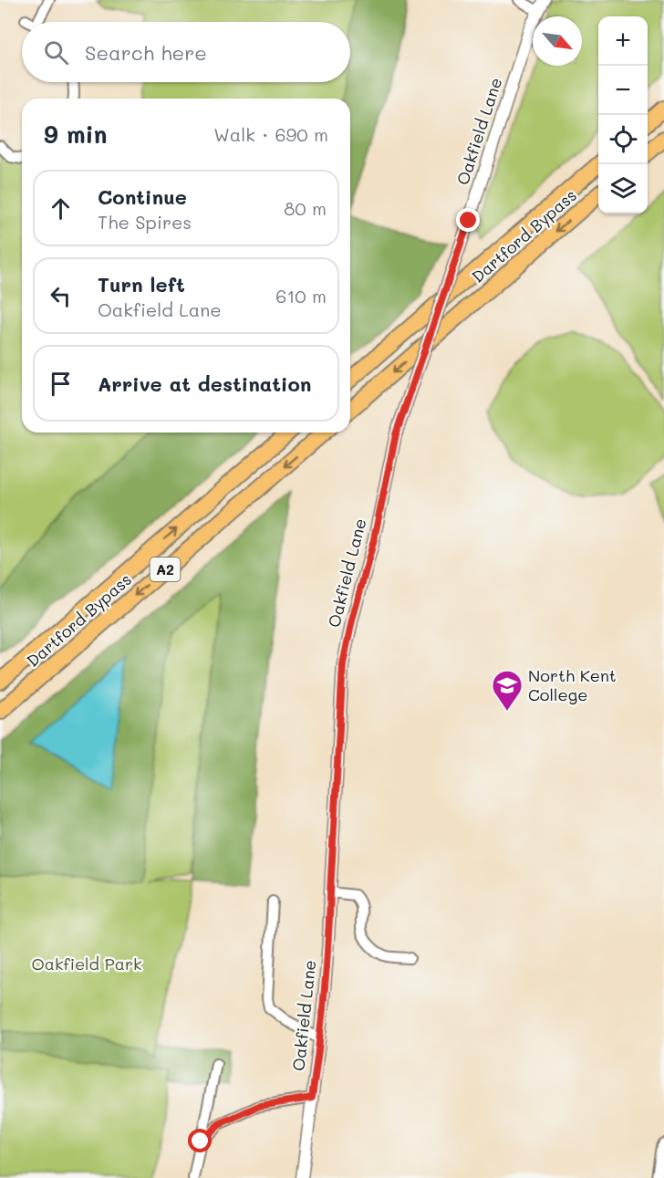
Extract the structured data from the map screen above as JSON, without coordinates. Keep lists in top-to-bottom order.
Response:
{
  "streets": {
    "highway": ["Dartford Bypass", "A2"],
    "street": ["Oakfield Lane"]
  },
  "parks": ["Oakfield Park"],
  "places": {
    "school or university": ["North Kent College"]
  },
  "north": "bottom right",
  "page": {
    "map_buttons": ["+", "−"],
    "search": "Search here",
    "heading": ["9 min", "Walk · 690 m"],
    "list": [
      ["Continue", "The Spires", "80 m"],
      ["Turn left", "Oakfield Lane", "610 m"],
      "Arrive at destination"
    ]
  }
}
